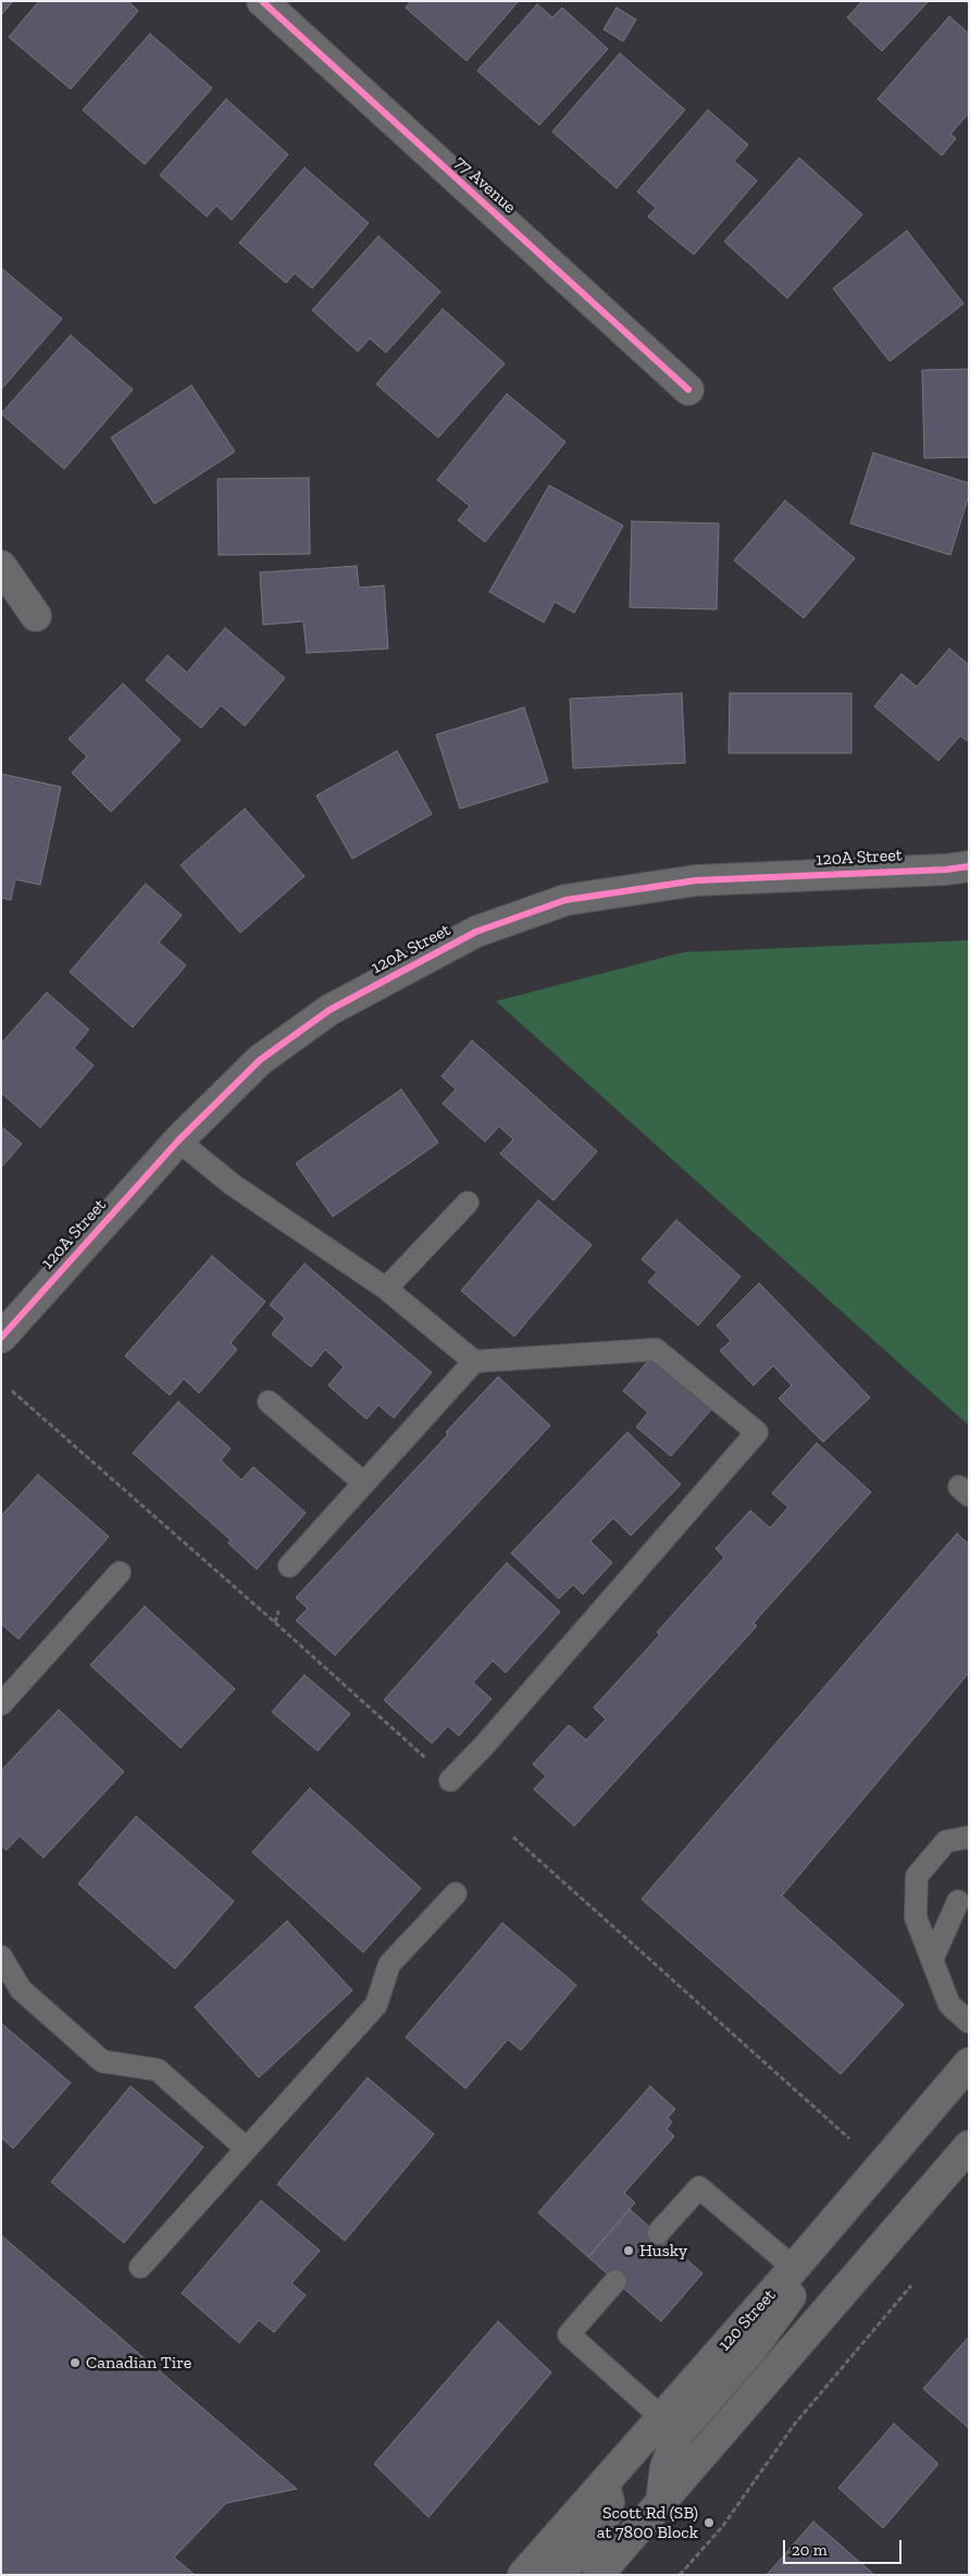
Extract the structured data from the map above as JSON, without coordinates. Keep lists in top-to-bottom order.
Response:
{
  "streets": {
    "street": ["77 Avenue", "120A Street", "120 Street"]
  },
  "places": ["Husky", "Canadian Tire", "Scott Rd (SB) at 7800 Block"],
  "scale_bar": "20 m"
}
